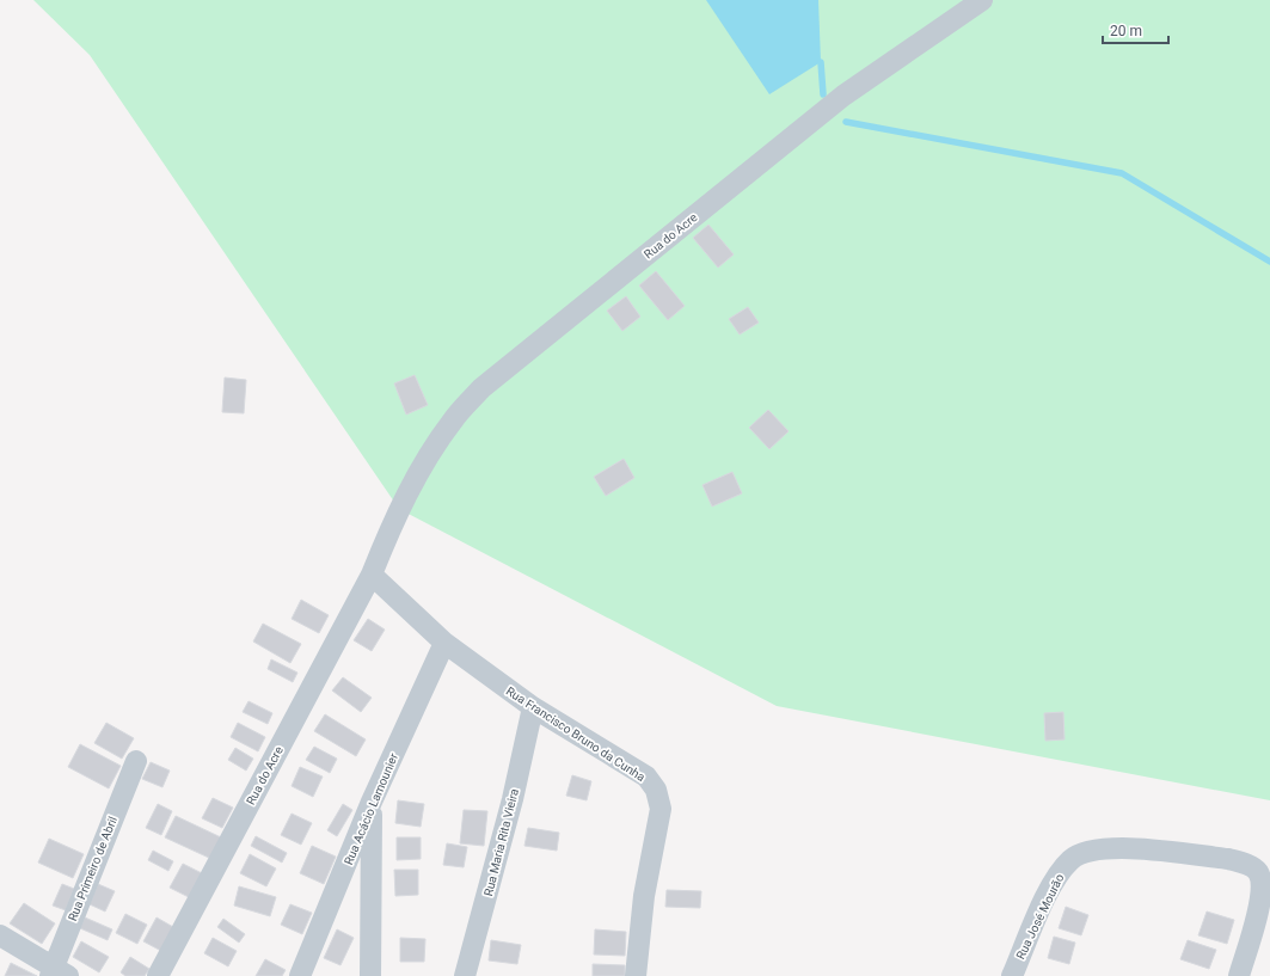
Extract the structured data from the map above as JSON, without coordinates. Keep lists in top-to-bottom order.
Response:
{
  "streets": {
    "street": [
      "Rua do Acre",
      "Rua Francisco Bruno da Cunha",
      "Rua Acácio Lamounier",
      "Rua Maria Rita Vieira",
      "Rua Primeiro de Abril",
      "Rua José Mourão"
    ]
  },
  "crossings": [
    ["Rua do Acre", "Rua Francisco Bruno da Cunha"],
    ["Rua Francisco Bruno da Cunha", "Rua Acácio Lamounier"],
    ["Rua Francisco Bruno da Cunha", "Rua Maria Rita Vieira"]
  ],
  "scale_bar": "20 m"
}
